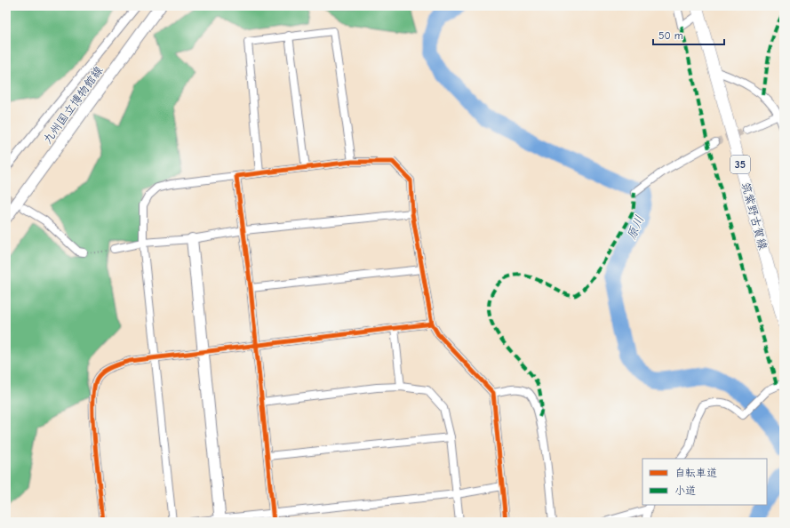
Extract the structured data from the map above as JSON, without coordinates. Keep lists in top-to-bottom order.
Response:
{
  "streets": {
    "main road": ["35", "筑紫野古賀線"],
    "street": ["九州国立博物館線"]
  },
  "water": ["原川"],
  "legend": ["自転車道", "小道"],
  "scale_bar": "50 m"
}
